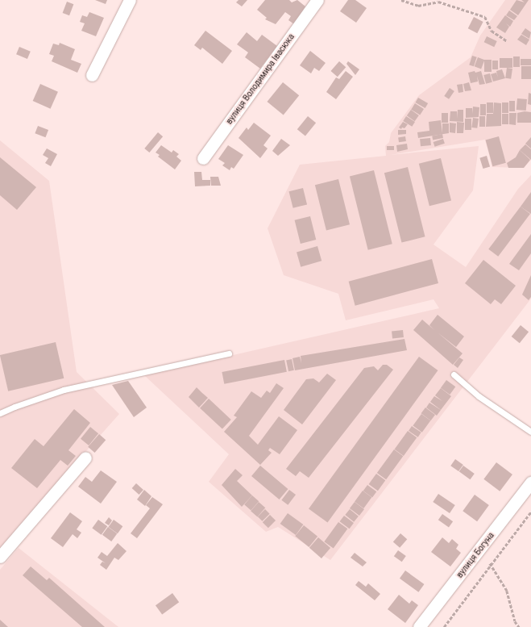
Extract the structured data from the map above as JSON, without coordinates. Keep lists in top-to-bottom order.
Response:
{
  "streets": {
    "street": ["вулиця Володимира Івасюка", "вулиця Богуна"]
  }
}
